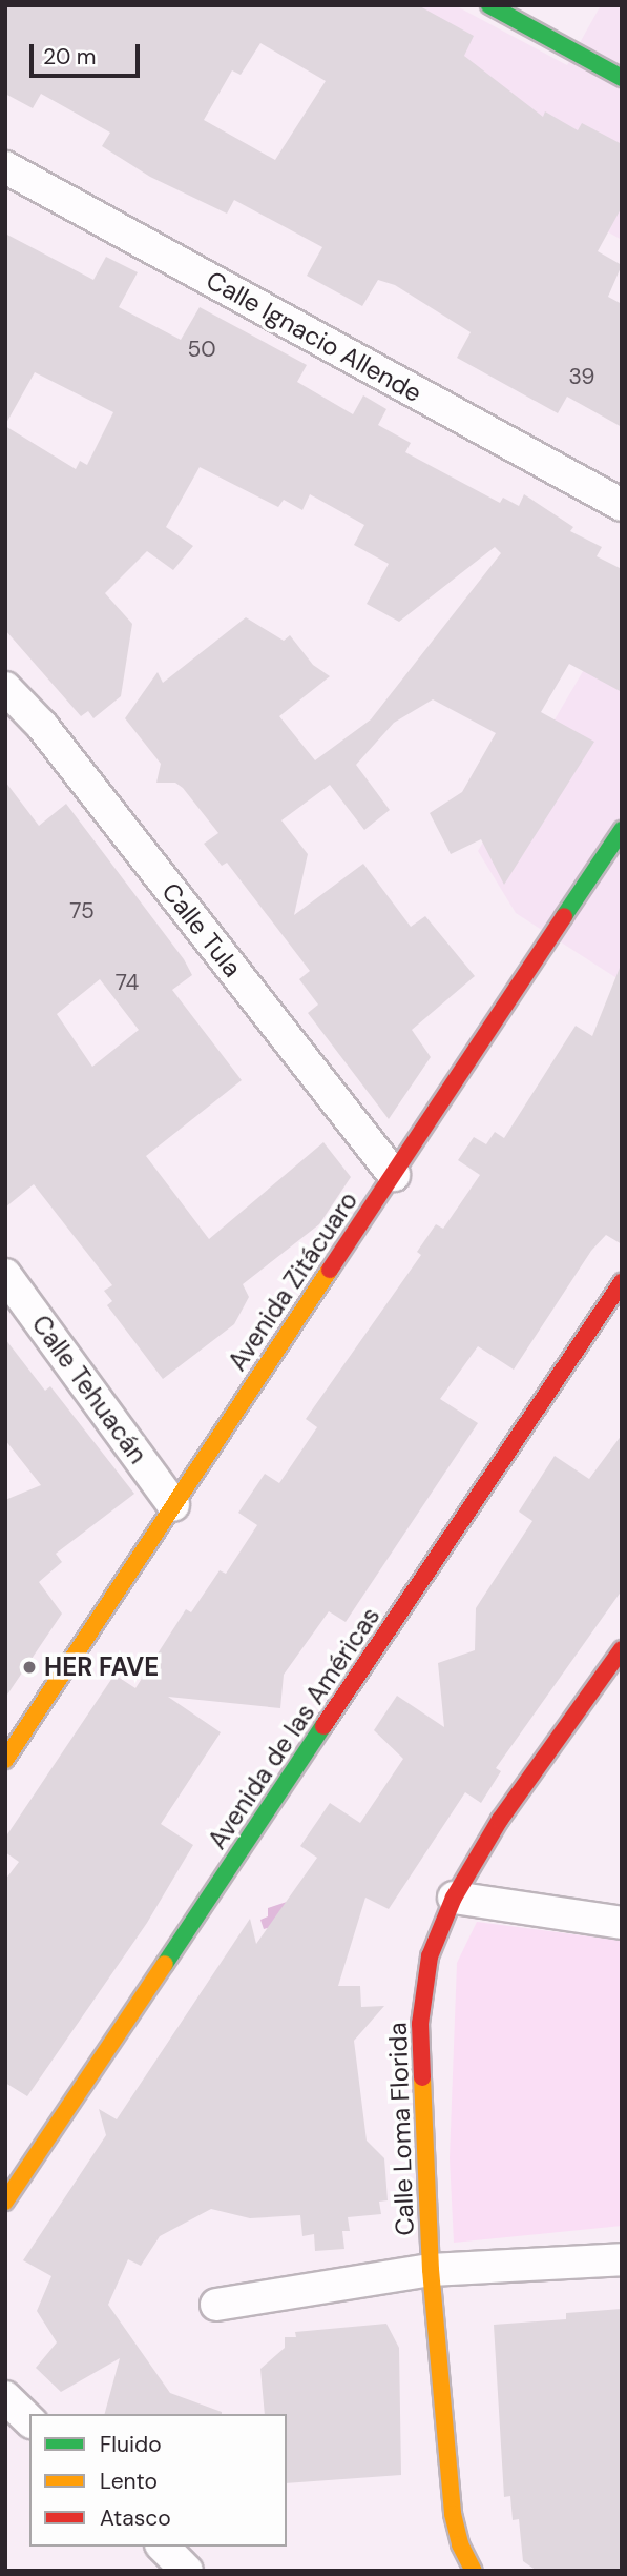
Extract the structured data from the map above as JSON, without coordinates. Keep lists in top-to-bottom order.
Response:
{
  "streets": {
    "street": [
      "Calle Ignacio Allende",
      "Calle Tula",
      "Avenida Zitácuaro",
      "Calle Tehuacán",
      "Avenida de las Américas",
      "Calle Loma Florida"
    ]
  },
  "crossings": [
    ["Calle Tula", "Avenida Zitácuaro"],
    ["Avenida Zitácuaro", "Calle Tehuacán"]
  ],
  "places": ["HER FAVE"],
  "house_numbers": [
    "50",
    "39",
    "75",
    "74"
  ],
  "legend": ["Fluido", "Lento", "Atasco"],
  "scale_bar": "20 m"
}
